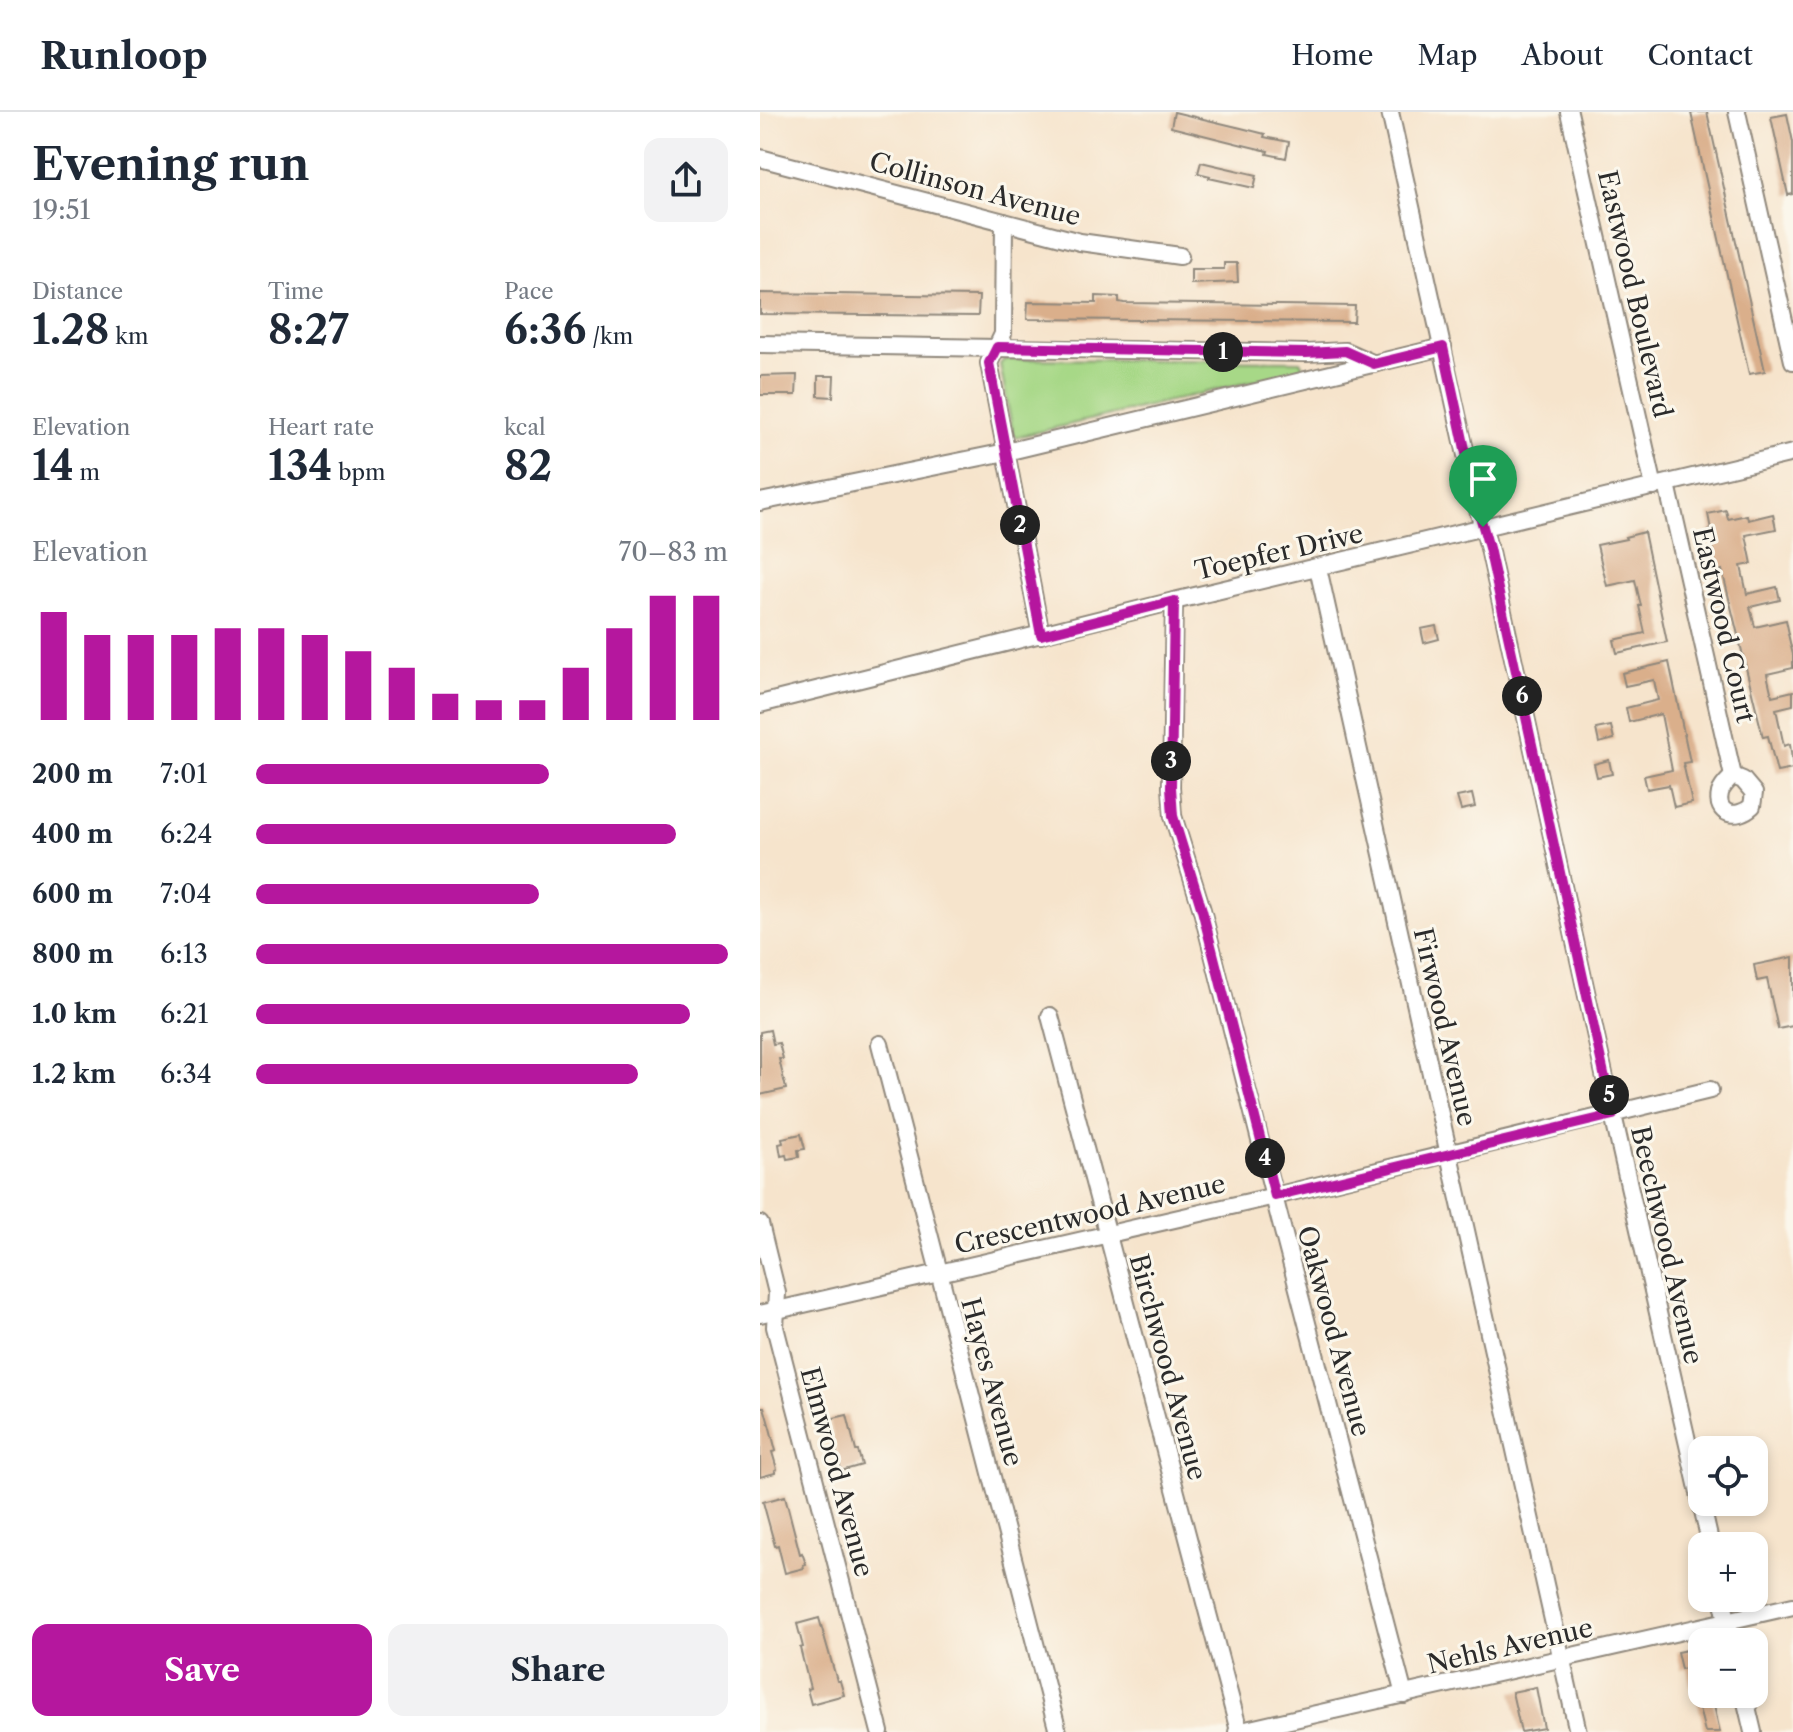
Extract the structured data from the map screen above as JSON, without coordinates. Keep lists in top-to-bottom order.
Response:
{
  "streets": {
    "street": [
      "Collinson Avenue",
      "Eastwood Boulevard",
      "Toepfer Drive",
      "Eastwood Court",
      "Firwood Avenue",
      "Crescentwood Avenue",
      "Beechwood Avenue",
      "Oakwood Avenue",
      "Birchwood Avenue",
      "Hayes Avenue",
      "Elmwood Avenue",
      "Nehls Avenue"
    ]
  },
  "crossings": [
    ["Eastwood Boulevard", "Toepfer Drive"],
    ["Eastwood Boulevard", "Eastwood Court"],
    ["Toepfer Drive", "Eastwood Court"],
    ["Toepfer Drive", "Firwood Avenue"],
    ["Toepfer Drive", "Beechwood Avenue"],
    ["Toepfer Drive", "Oakwood Avenue"],
    ["Firwood Avenue", "Crescentwood Avenue"],
    ["Firwood Avenue", "Nehls Avenue"],
    ["Crescentwood Avenue", "Beechwood Avenue"],
    ["Crescentwood Avenue", "Oakwood Avenue"],
    ["Crescentwood Avenue", "Birchwood Avenue"],
    ["Crescentwood Avenue", "Hayes Avenue"],
    ["Crescentwood Avenue", "Elmwood Avenue"],
    ["Oakwood Avenue", "Nehls Avenue"],
    ["Birchwood Avenue", "Nehls Avenue"]
  ],
  "page": {
    "header": "Runloop",
    "nav": [
      "Home",
      "Map",
      "About",
      "Contact"
    ],
    "heading": ["Evening run", "19:51"],
    "stats": [
      ["Distance", "1.28 km"],
      ["Time", "8:27"],
      ["Pace", "6:36 /km"],
      ["Elevation", "14 m"],
      ["Heart rate", "134 bpm"],
      ["kcal", "82"]
    ],
    "pins": [
      "1",
      "2",
      "6",
      "3",
      "5",
      "4"
    ],
    "chart": ["Elevation", "70–83 m"],
    "list": [
      {
        "name": "200 m",
        "note": "7:01"
      },
      {
        "name": "400 m",
        "note": "6:24"
      },
      {
        "name": "600 m",
        "note": "7:04"
      },
      {
        "name": "800 m",
        "note": "6:13"
      },
      {
        "name": "1.0 km",
        "note": "6:21"
      },
      {
        "name": "1.2 km",
        "note": "6:34"
      }
    ],
    "map_buttons": ["+", "−"],
    "buttons": ["Save", "Share"]
  }
}
